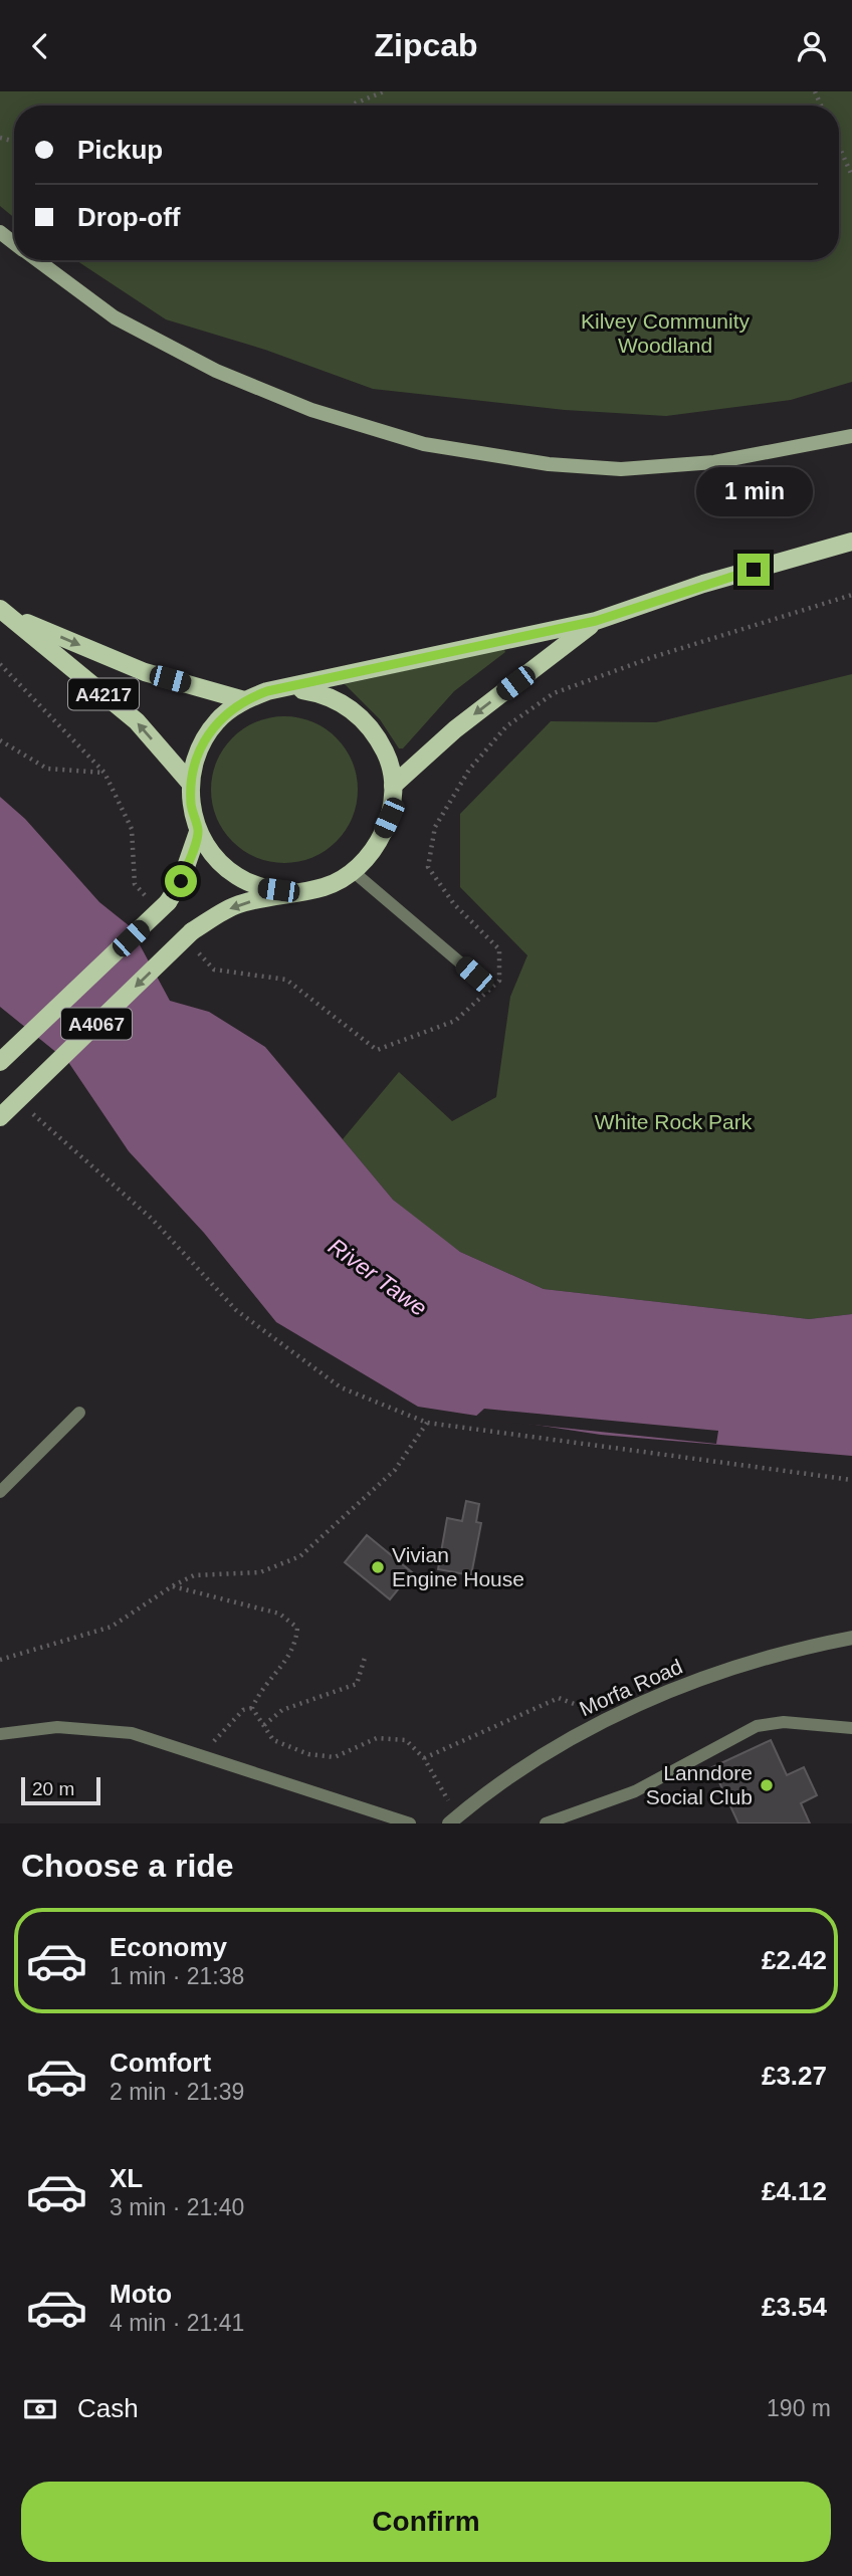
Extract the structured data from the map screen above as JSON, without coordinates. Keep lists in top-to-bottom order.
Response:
{
  "streets": {
    "main road": ["A4217", "A4067"],
    "street": ["Morfa Road"]
  },
  "crossings": [
    ["A4217", "A4067"]
  ],
  "water": ["River Tawe"],
  "parks": ["Kilvey Community Woodland", "White Rock Park"],
  "places": ["Vivian Engine House", "Lanndore Social Club"],
  "scale_bar": "20 m",
  "page": {
    "header": "Zipcab",
    "banner": ["Pickup", "Drop-off"],
    "bubble": "1 min",
    "scale": "20 m",
    "heading": "Choose a ride",
    "list": [
      {
        "name": "Economy",
        "note": "1 min · 21:38",
        "value": "£2.42"
      },
      {
        "name": "Comfort",
        "note": "2 min · 21:39",
        "value": "£3.27"
      },
      {
        "name": "XL",
        "note": "3 min · 21:40",
        "value": "£4.12"
      },
      {
        "name": "Moto",
        "note": "4 min · 21:41",
        "value": "£3.54"
      }
    ],
    "pay": ["Cash", "190 m"],
    "buttons": "Confirm"
  }
}
